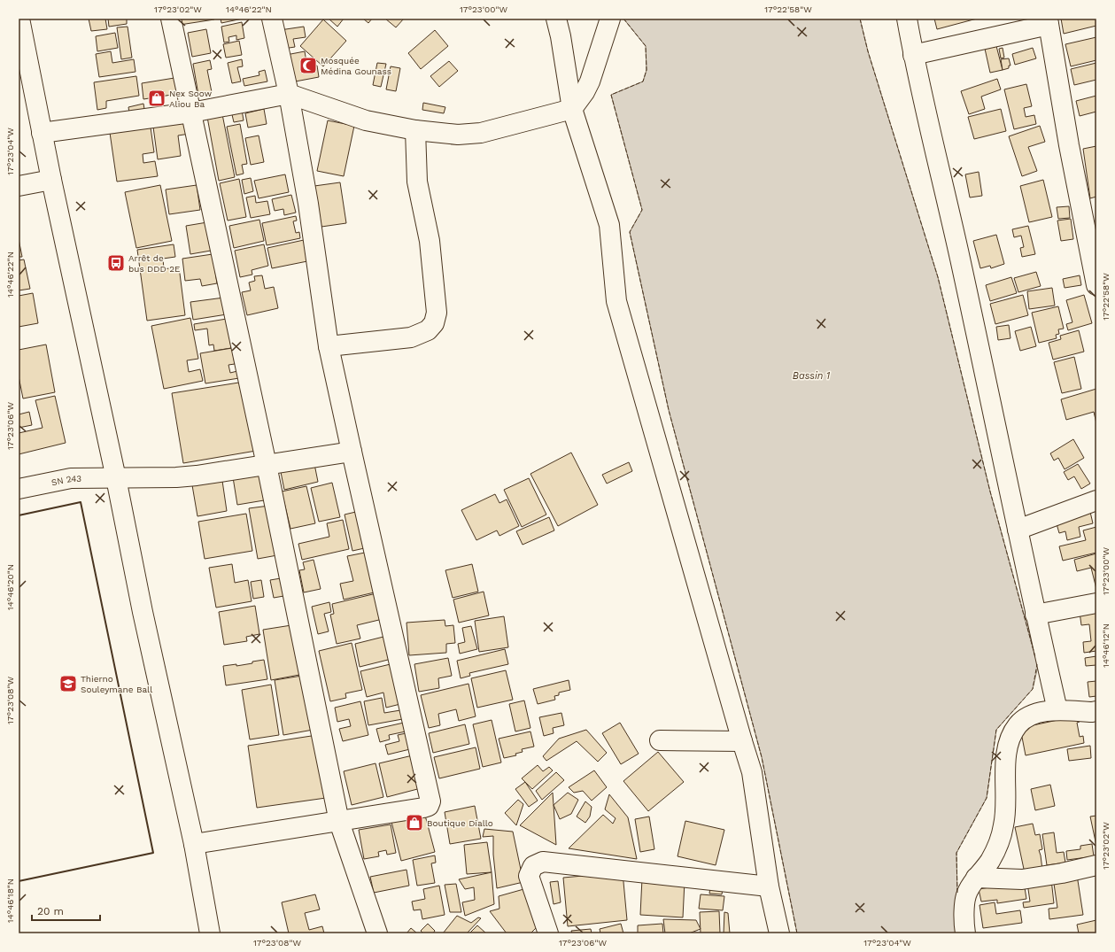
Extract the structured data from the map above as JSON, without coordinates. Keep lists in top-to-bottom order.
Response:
{
  "streets": {
    "street": ["SN 243"]
  },
  "water": ["Bassin 1"],
  "places": {
    "mosque": ["Mosquée Médina Gounass"],
    "shop": ["Nex Soow Aliou Ba", "Boutique Diallo"],
    "bus stop": ["Arrêt de bus DDD 2E"],
    "school or university": ["Thierno Souleymane Ball"]
  },
  "scale_bar": "20 m",
  "coordinates": [
    "17°23'02\"W",
    "14°46'22\"N",
    "17°23'00\"W",
    "17°22'58\"W",
    "17°23'04\"W",
    "17°23'06\"W",
    "14°46'20\"N",
    "14°46'12\"N",
    "17°23'08\"W",
    "14°46'18\"N"
  ]
}
